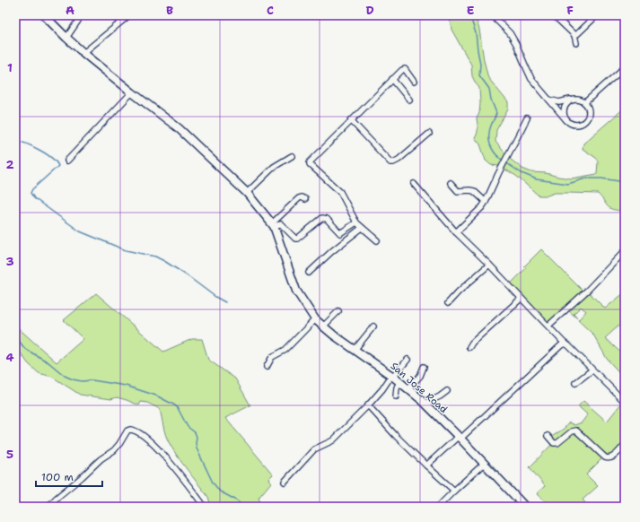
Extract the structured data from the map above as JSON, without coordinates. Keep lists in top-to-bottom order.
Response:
{
  "streets": {
    "street": ["San Jose Road"]
  },
  "scale_bar": "100 m",
  "grid": {
    "columns": [
      "A",
      "B",
      "C",
      "D",
      "E",
      "F"
    ],
    "rows": [
      "1",
      "2",
      "3",
      "4",
      "5"
    ]
  }
}
